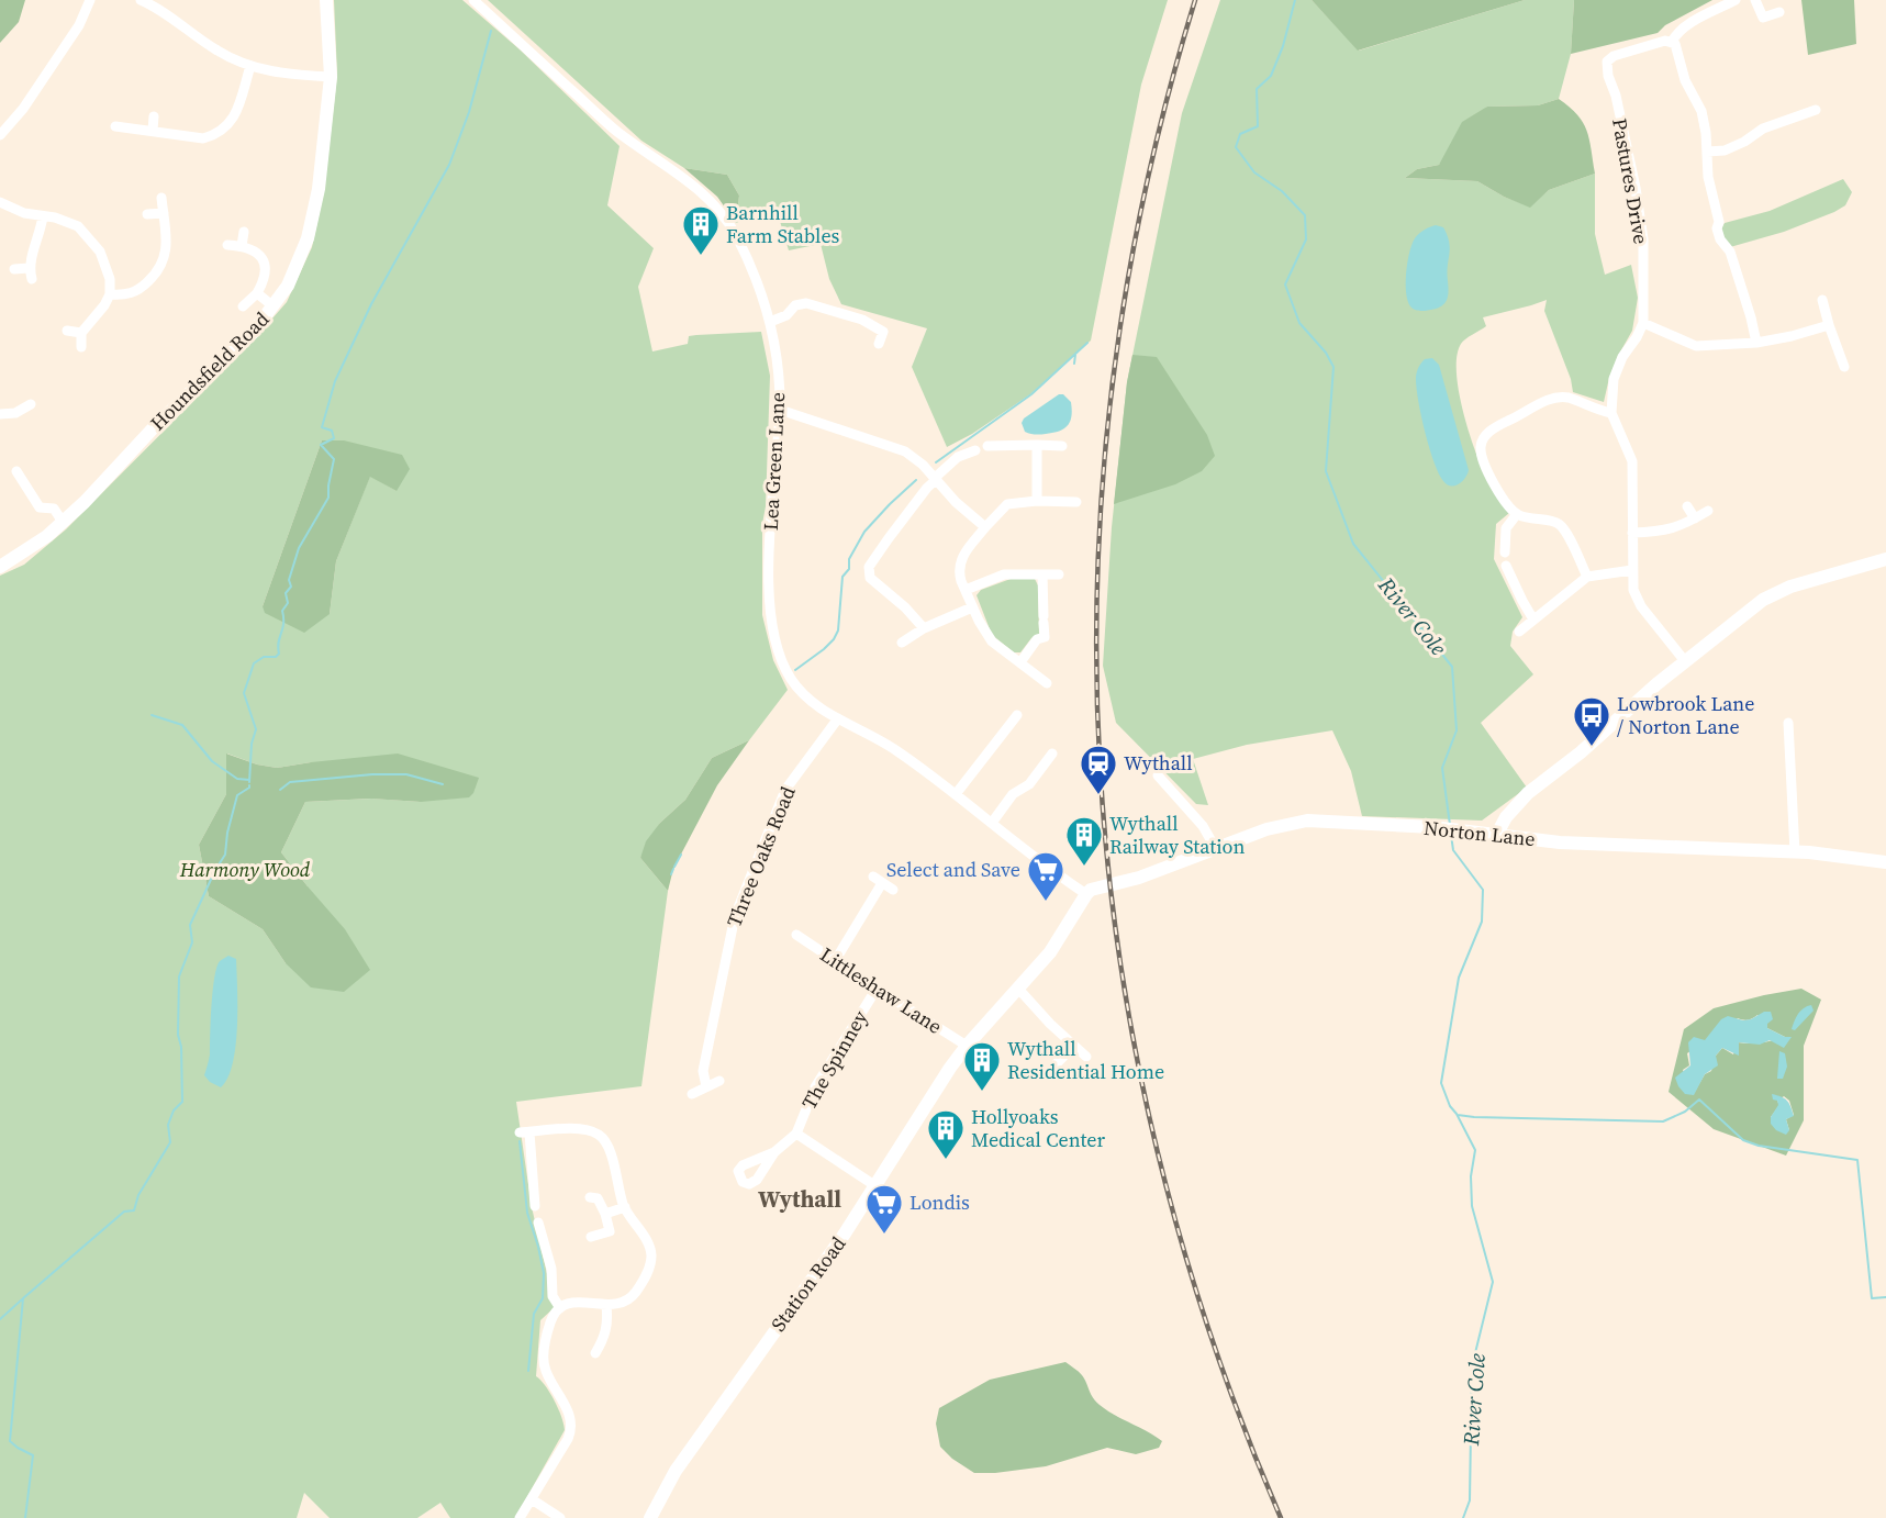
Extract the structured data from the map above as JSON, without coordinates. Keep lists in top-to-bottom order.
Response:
{
  "streets": {
    "street": [
      "Pastures Drive",
      "Houndsfield Road",
      "Lea Green Lane",
      "Norton Lane",
      "Three Oaks Road",
      "Littleshaw Lane",
      "The Spinney",
      "Station Road"
    ]
  },
  "crossings": [
    ["Lea Green Lane", "Norton Lane"],
    ["Lea Green Lane", "Three Oaks Road"],
    ["Lea Green Lane", "Station Road"],
    ["Norton Lane", "Station Road"],
    ["Littleshaw Lane", "The Spinney"],
    ["Littleshaw Lane", "Station Road"],
    ["The Spinney", "Station Road"]
  ],
  "districts": ["Wythall"],
  "water": ["River Cole"],
  "parks": ["Harmony Wood"],
  "places": {
    "building": [
      "Barnhill Farm Stables",
      "Wythall Railway Station",
      "Wythall Residential Home",
      "Hollyoaks Medical Center"
    ],
    "bus stop": ["Lowbrook Lane / Norton Lane"],
    "station": ["Wythall"],
    "supermarket": ["Select and Save", "Londis"]
  }
}
